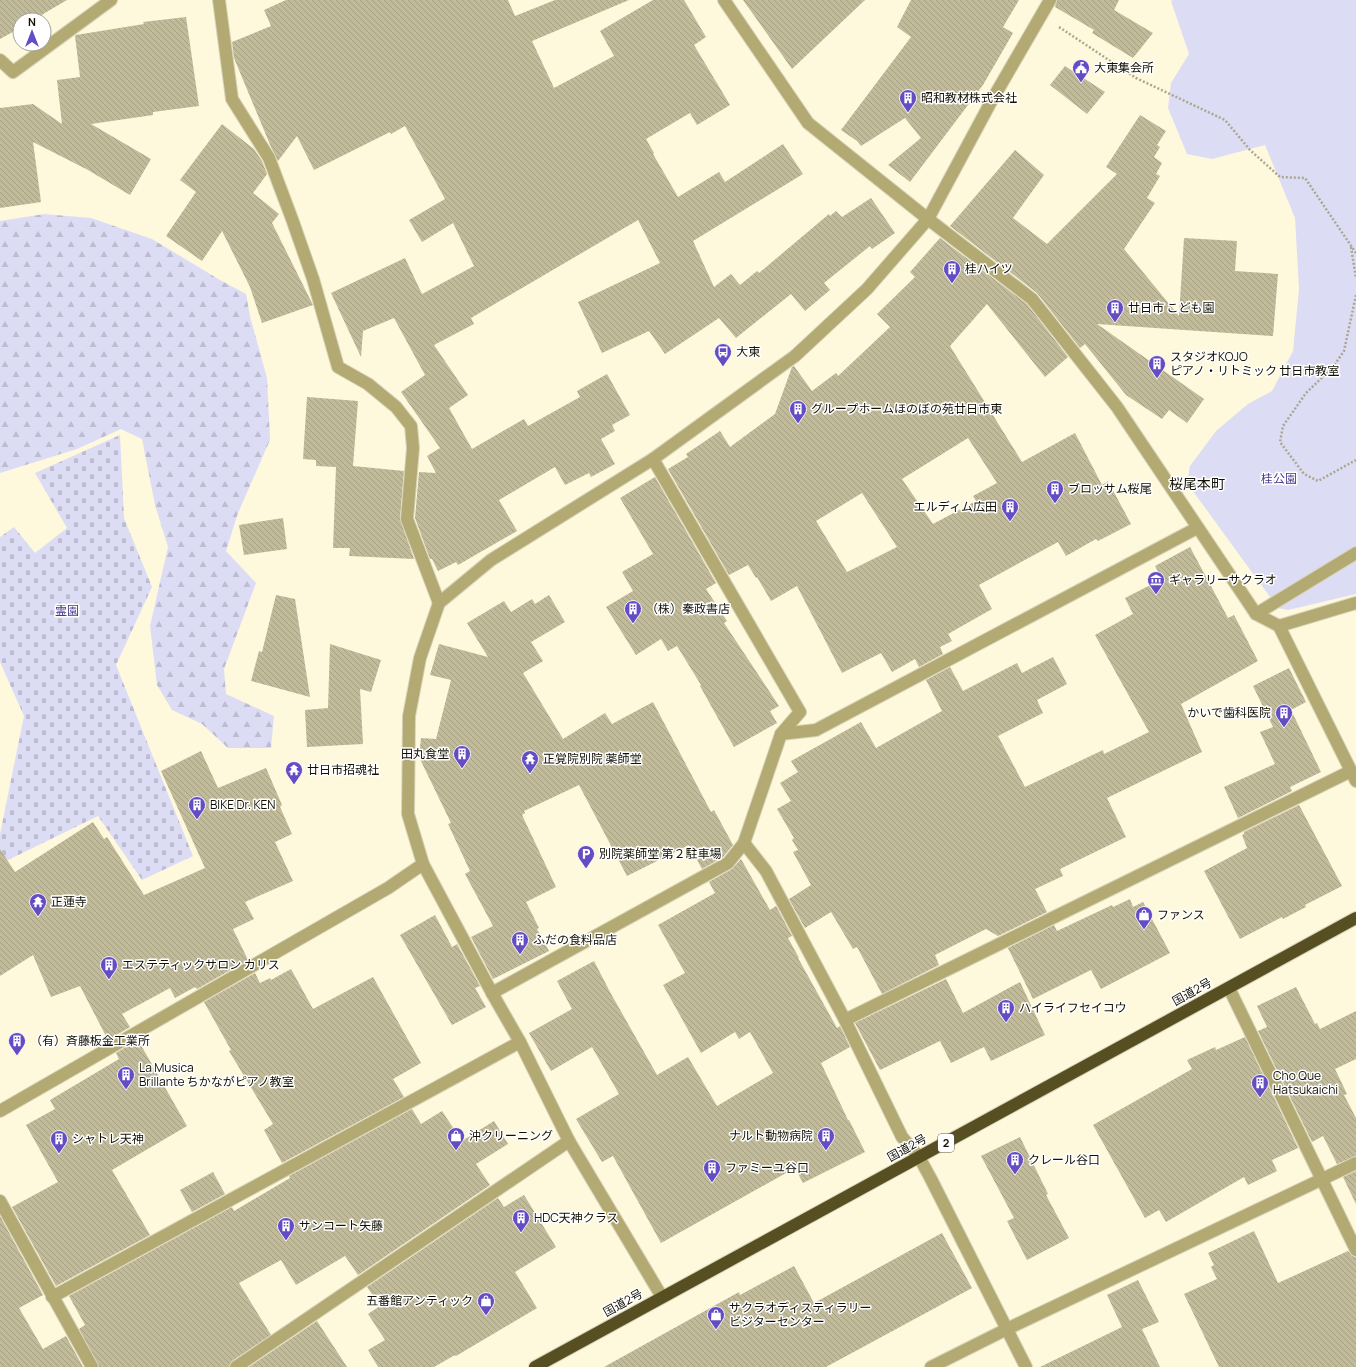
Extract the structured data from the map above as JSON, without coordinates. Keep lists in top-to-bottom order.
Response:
{
  "streets": {
    "highway": ["国道2号", "2"]
  },
  "districts": ["桜尾本町"],
  "parks": ["桂公園", "霊園"],
  "places": {
    "public building": ["大東集会所"],
    "building": [
      "昭和教材株式会社",
      "桂ハイツ",
      "廿日市 こども園",
      "スタジオKOJO ピアノ・リトミック 廿日市教室",
      "グループホームほのぼの苑廿日市東",
      "ブロッサム桜尾",
      "エルディム広田",
      "（株）秦政書店",
      "かいで歯科医院",
      "田丸食堂",
      "BIKE Dr. KEN",
      "ふだの食料品店",
      "エステティックサロン カリス",
      "ハイライフセイコウ",
      "（有）斉藤板金工業所",
      "La Musica Brillante ちかながピアノ教室",
      "Cho Que Hatsukaichi",
      "ナルト動物病院",
      "シャトレ天神",
      "クレール谷口",
      "ファミーユ谷口",
      "HDC天神クラス",
      "サンコート矢藤"
    ],
    "bus stop": ["大東"],
    "museum": ["ギャラリーサクラオ"],
    "temple": ["正覚院別院 薬師堂", "廿日市招魂社", "正蓮寺"],
    "parking": ["別院薬師堂 第２駐車場"],
    "shop": [
      "ファンス",
      "沖クリーニング",
      "五番館アンティック",
      "サクラオディスティラリー ビジターセンター"
    ]
  },
  "north": "top"
}
